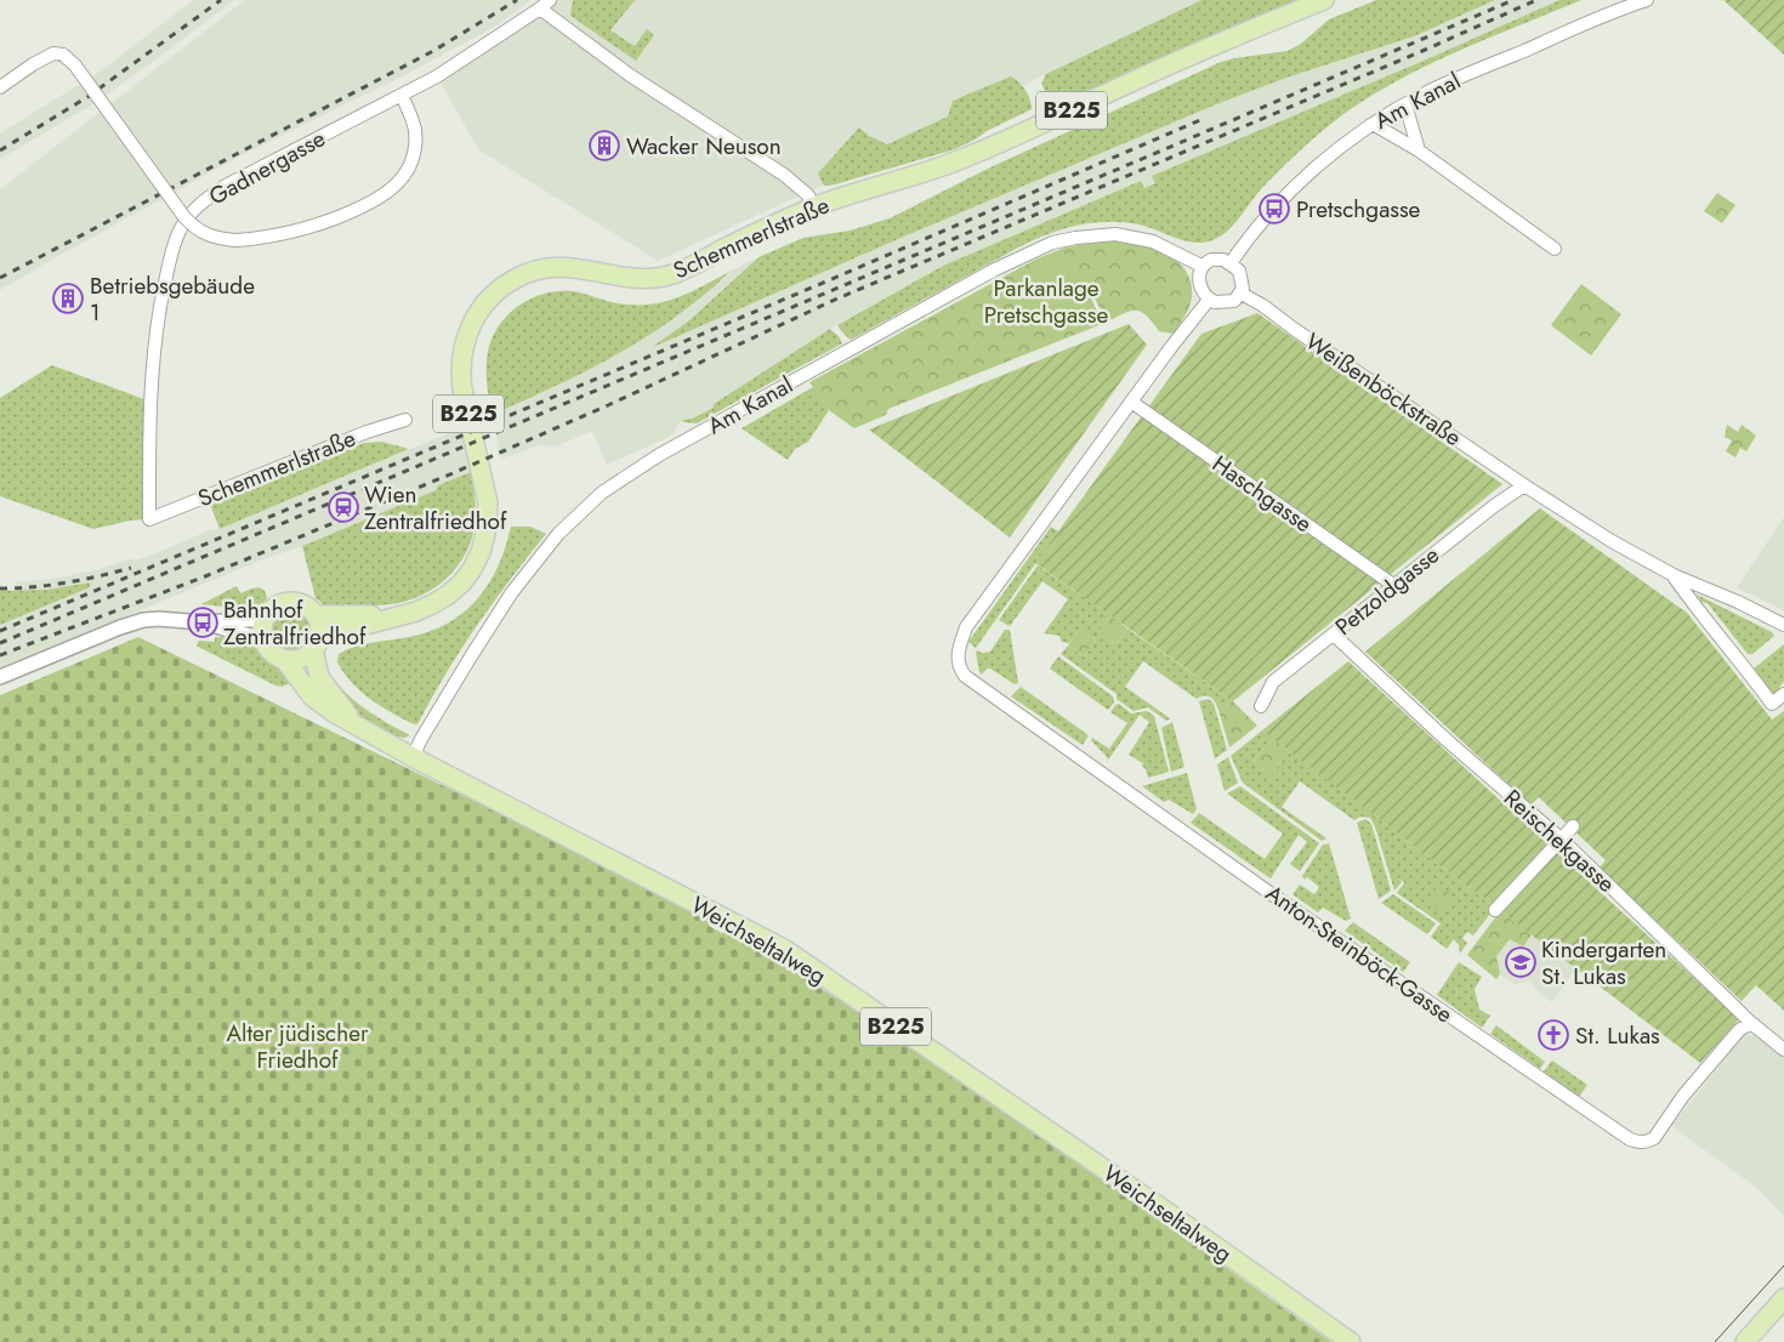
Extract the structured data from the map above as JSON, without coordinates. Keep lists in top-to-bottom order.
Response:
{
  "streets": {
    "main road": ["B225", "Schemmerlstraße", "Weichseltalweg"],
    "street": [
      "Am Kanal",
      "Gadnergasse",
      "Weißenböckstraße",
      "Haschgasse",
      "Petzoldgasse",
      "Reischekgasse",
      "Anton-Steinböck-Gasse"
    ]
  },
  "crossings": [
    ["Am Kanal", "Weißenböckstraße"],
    ["Am Kanal", "Weichseltalweg"],
    ["B225", "Schemmerlstraße"],
    ["B225", "Weichseltalweg"],
    ["Gadnergasse", "Schemmerlstraße"],
    ["Weißenböckstraße", "Petzoldgasse"],
    ["Haschgasse", "Petzoldgasse"],
    ["Haschgasse", "Anton-Steinböck-Gasse"],
    ["Petzoldgasse", "Reischekgasse"],
    ["Reischekgasse", "Anton-Steinböck-Gasse"]
  ],
  "parks": ["Parkanlage Pretschgasse", "Alter jüdischer Friedhof"],
  "places": {
    "building": ["Wacker Neuson", "Betriebsgebäude 1"],
    "bus stop": ["Pretschgasse", "Bahnhof Zentralfriedhof"],
    "station": ["Wien Zentralfriedhof"],
    "school or university": ["Kindergarten St. Lukas"],
    "church": ["St. Lukas"]
  }
}
